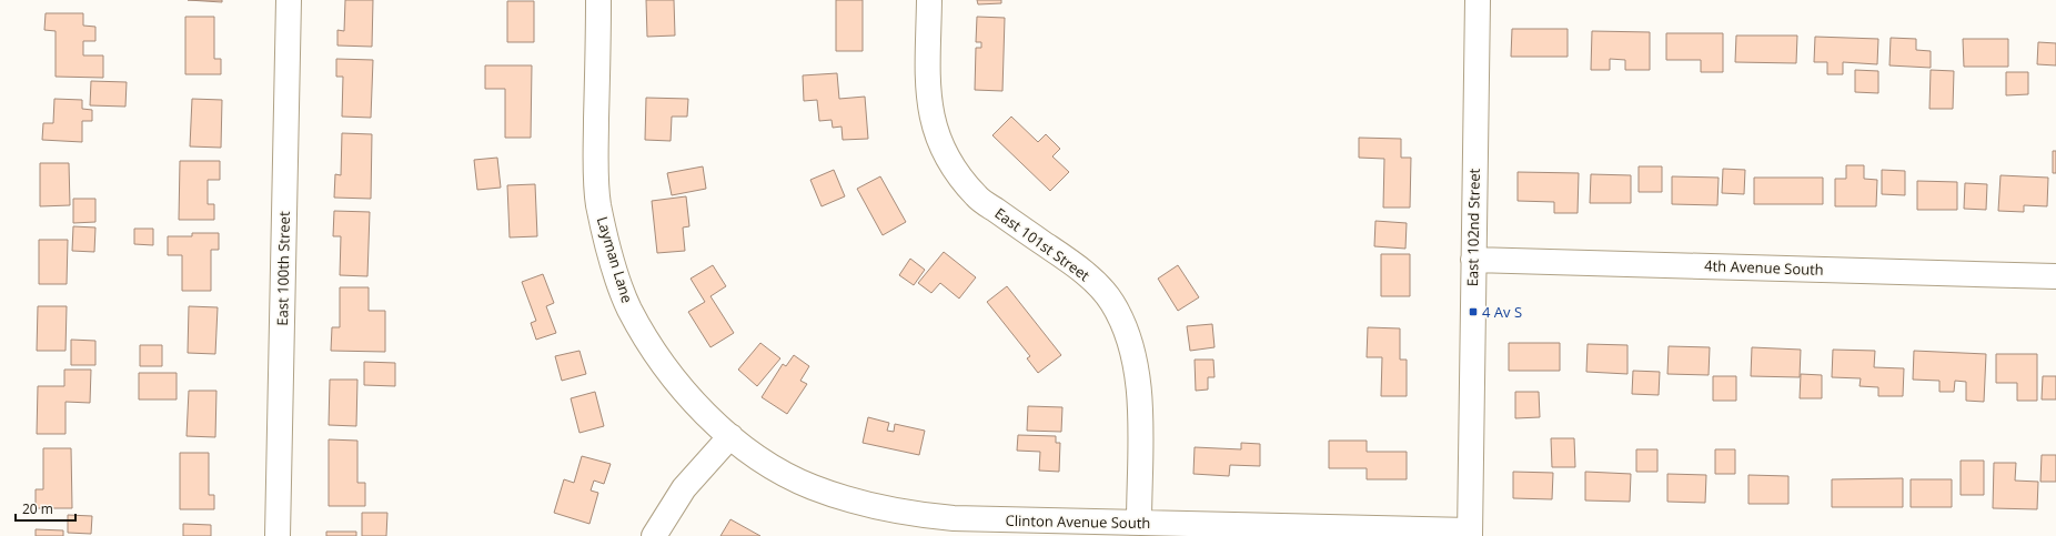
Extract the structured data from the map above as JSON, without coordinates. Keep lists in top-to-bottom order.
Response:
{
  "streets": {
    "street": [
      "East 102nd Street",
      "East 101st Street",
      "Layman Lane",
      "4th Avenue South",
      "East 100th Street",
      "Clinton Avenue South"
    ]
  },
  "crossings": [
    ["East 102nd Street", "4th Avenue South"],
    ["East 102nd Street", "Clinton Avenue South"],
    ["East 101st Street", "Clinton Avenue South"],
    ["Layman Lane", "Clinton Avenue South"]
  ],
  "places": {
    "transit": ["4 Av S"]
  },
  "scale_bar": "20 m"
}
